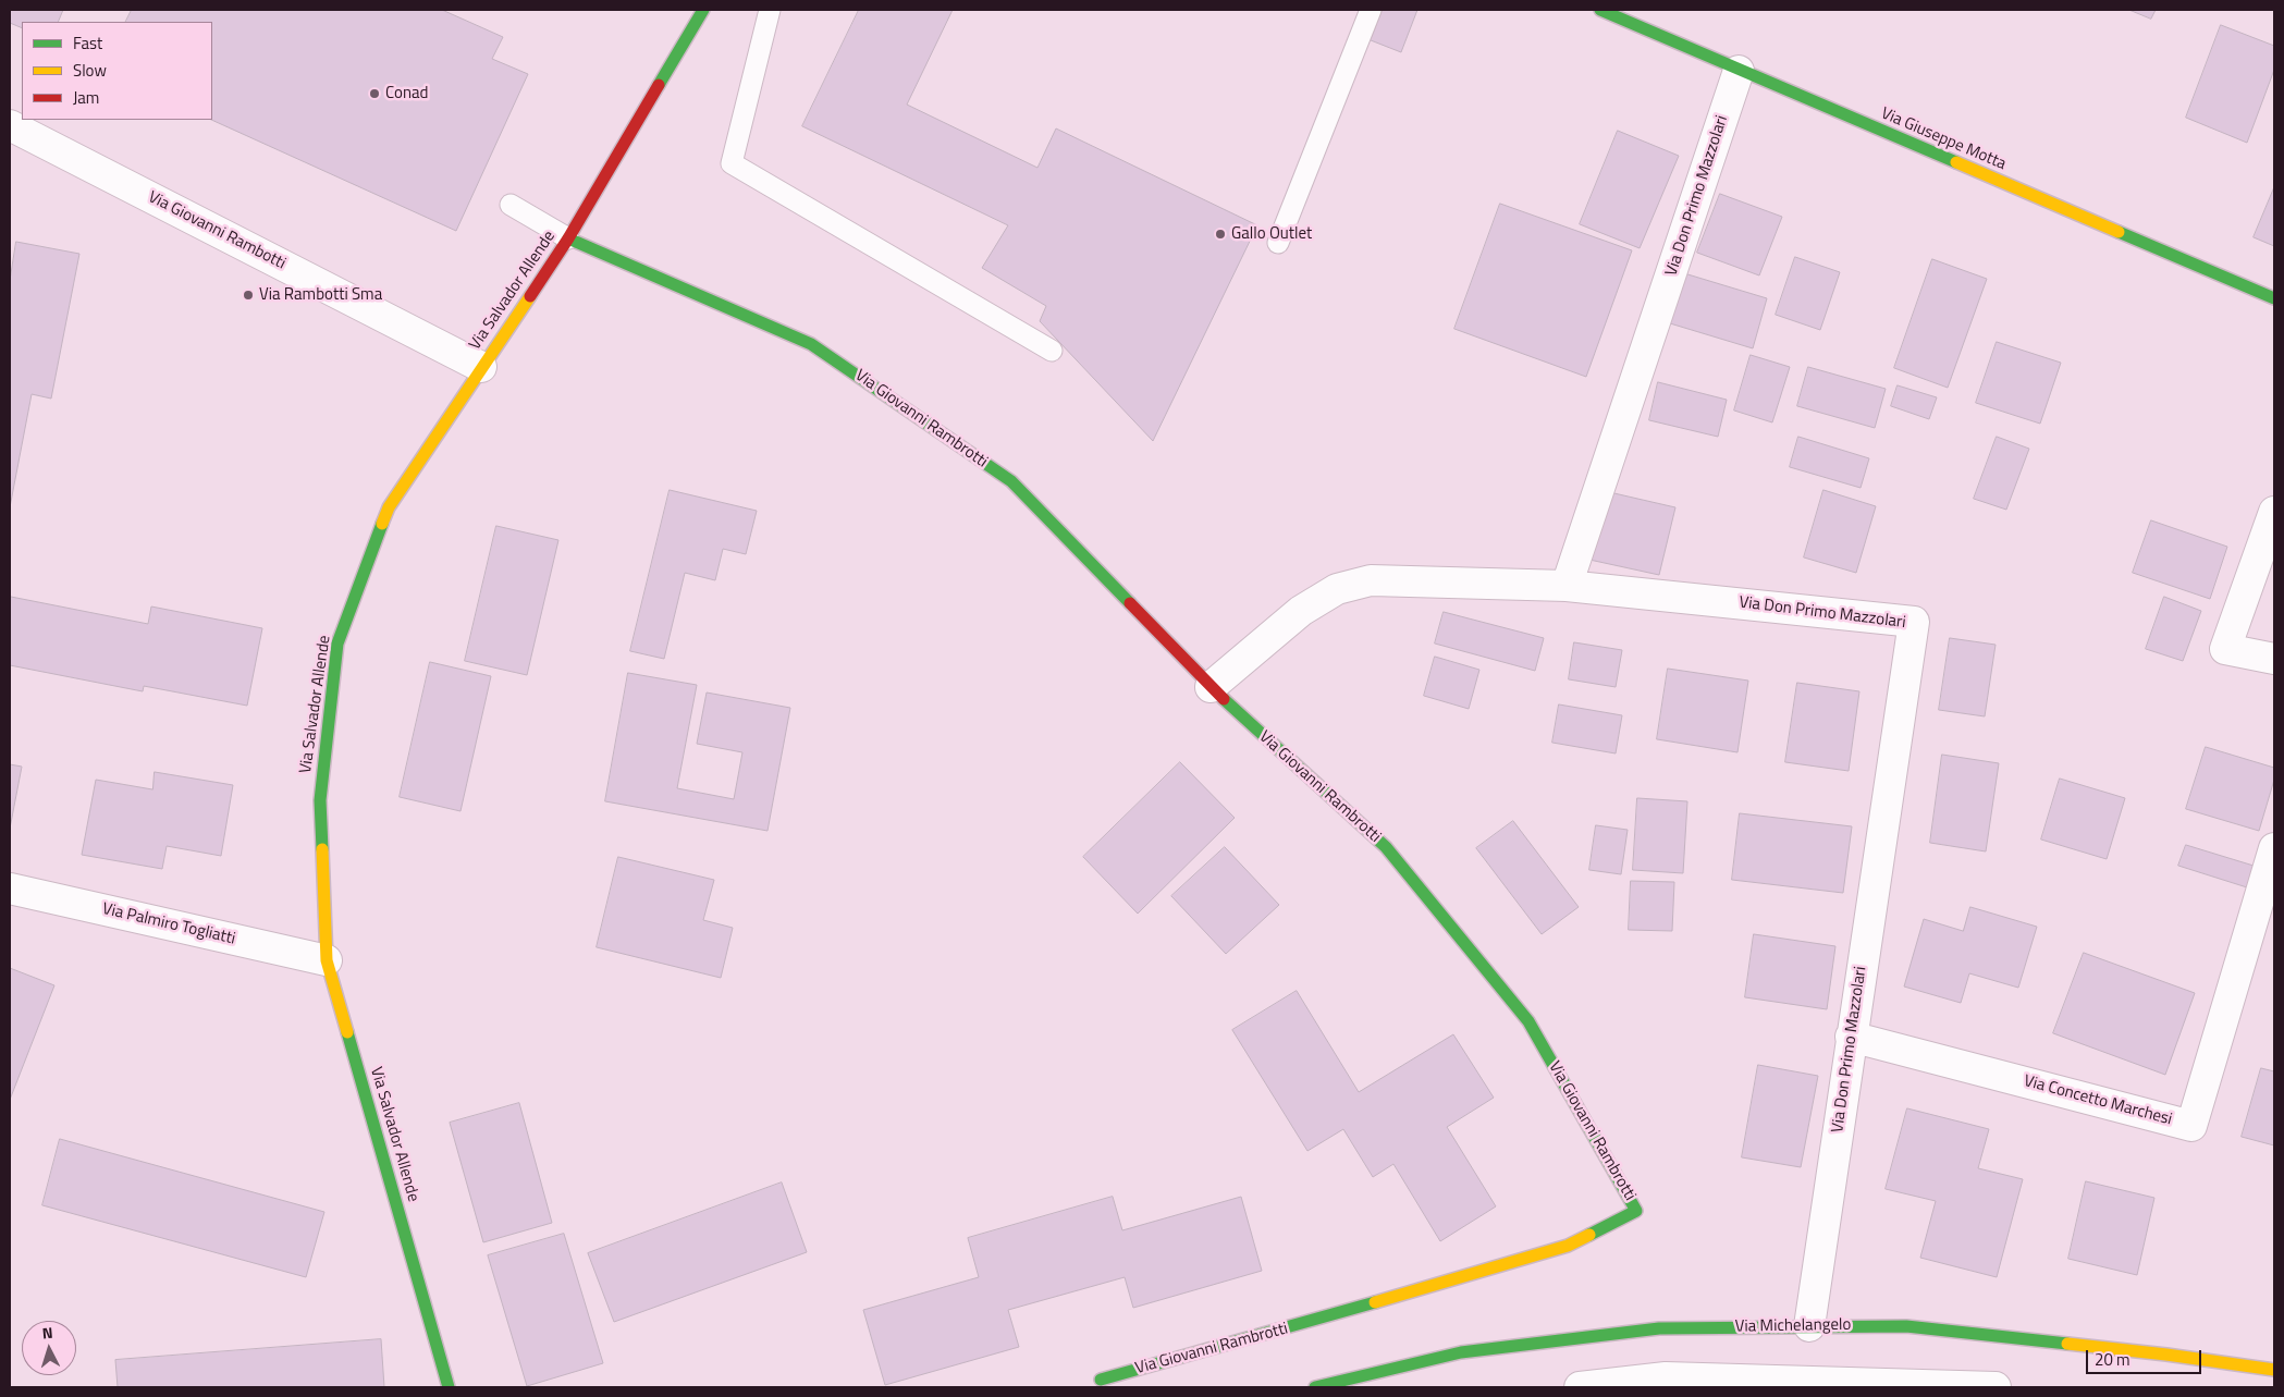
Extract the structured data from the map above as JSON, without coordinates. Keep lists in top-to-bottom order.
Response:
{
  "streets": {
    "street": [
      "Via Giuseppe Motta",
      "Via Don Primo Mazzolari",
      "Via Giovanni Rambotti",
      "Via Salvador Allende",
      "Via Giovanni Rambrotti",
      "Via Palmiro Togliatti",
      "Via Concetto Marchesi",
      "Via Michelangelo"
    ]
  },
  "crossings": [
    ["Via Giuseppe Motta", "Via Don Primo Mazzolari"],
    ["Via Don Primo Mazzolari", "Via Concetto Marchesi"],
    ["Via Don Primo Mazzolari", "Via Michelangelo"],
    ["Via Giovanni Rambotti", "Via Salvador Allende"],
    ["Via Salvador Allende", "Via Giovanni Rambrotti"],
    ["Via Salvador Allende", "Via Palmiro Togliatti"]
  ],
  "places": ["Conad", "Gallo Outlet", "Via Rambotti Sma"],
  "legend": ["Fast", "Slow", "Jam"],
  "scale_bar": "20 m",
  "north": "top"
}
